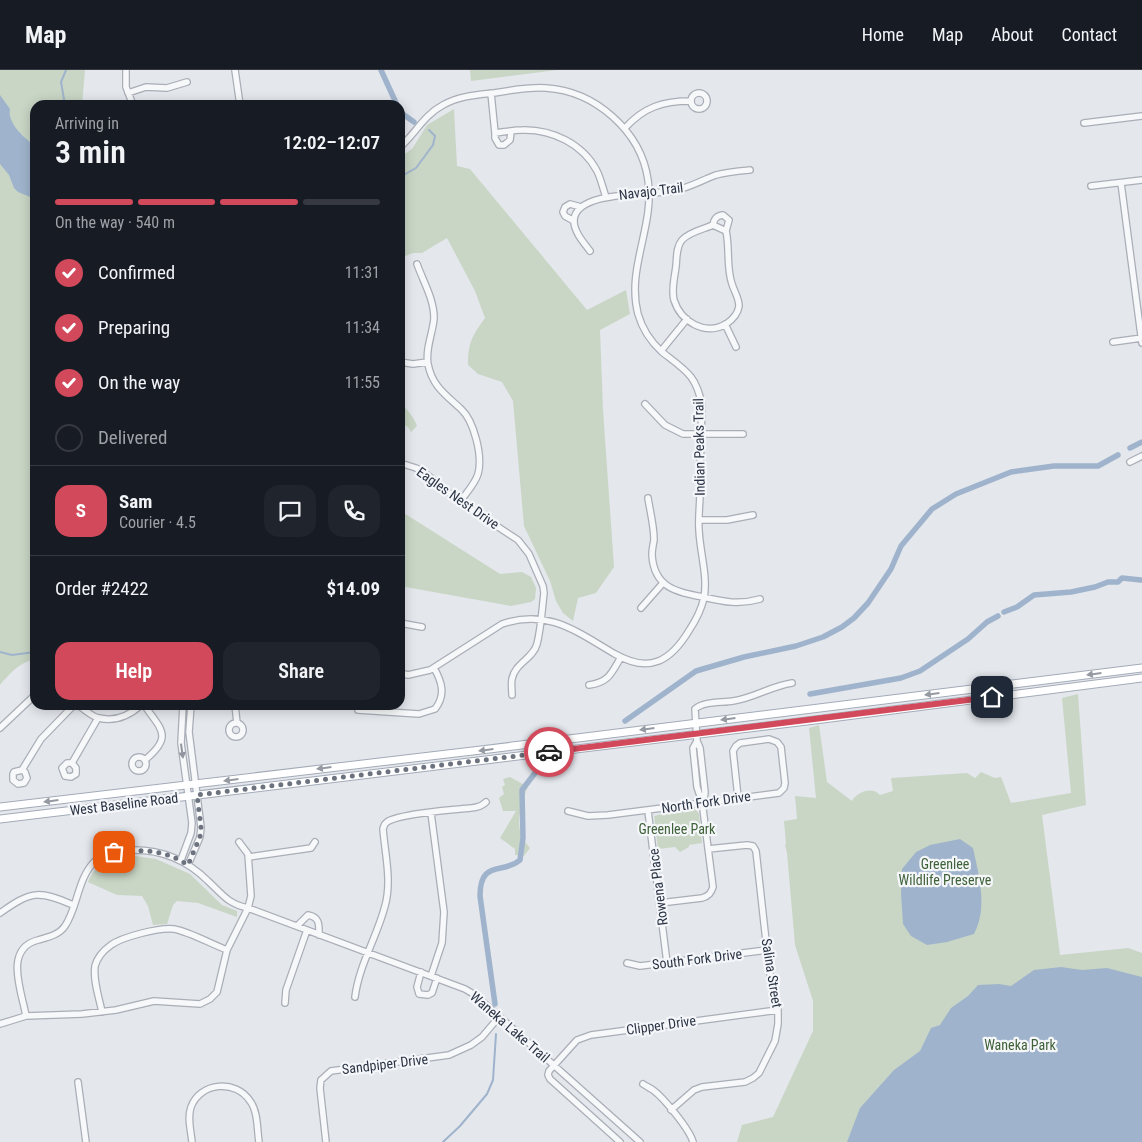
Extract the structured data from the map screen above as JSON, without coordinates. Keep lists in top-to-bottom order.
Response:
{
  "streets": {
    "main road": ["West Baseline Road"],
    "street": [
      "Navajo Trail",
      "Indian Peaks Trail",
      "Eagles Nest Drive",
      "North Fork Drive",
      "Rowena Place",
      "South Fork Drive",
      "Salina Street",
      "Clipper Drive",
      "Waneka Lake Trail",
      "Sandpiper Drive"
    ]
  },
  "crossings": [
    ["Navajo Trail", "Indian Peaks Trail"],
    ["Indian Peaks Trail", "Eagles Nest Drive"],
    ["North Fork Drive", "Rowena Place"],
    ["Rowena Place", "South Fork Drive"],
    ["South Fork Drive", "Salina Street"],
    ["Salina Street", "Clipper Drive"],
    ["Clipper Drive", "Waneka Lake Trail"],
    ["Waneka Lake Trail", "Sandpiper Drive"]
  ],
  "parks": ["Greenlee Park", "Greenlee Wildlife Preserve", "Waneka Park"],
  "page": {
    "header": "Map",
    "nav": [
      "Home",
      "Map",
      "About",
      "Contact"
    ],
    "heading": ["3 min", "Arriving in", "12:02–12:07"],
    "panel": [
      "Sam",
      "Courier · 4.5",
      "Order #2422",
      "$14.09"
    ],
    "bar": "On the way · 540 m",
    "list": [
      ["Confirmed", "11:31"],
      ["Preparing", "11:34"],
      ["On the way", "11:55"],
      "Delivered"
    ],
    "round": "S",
    "buttons": ["Help", "Share"]
  }
}
